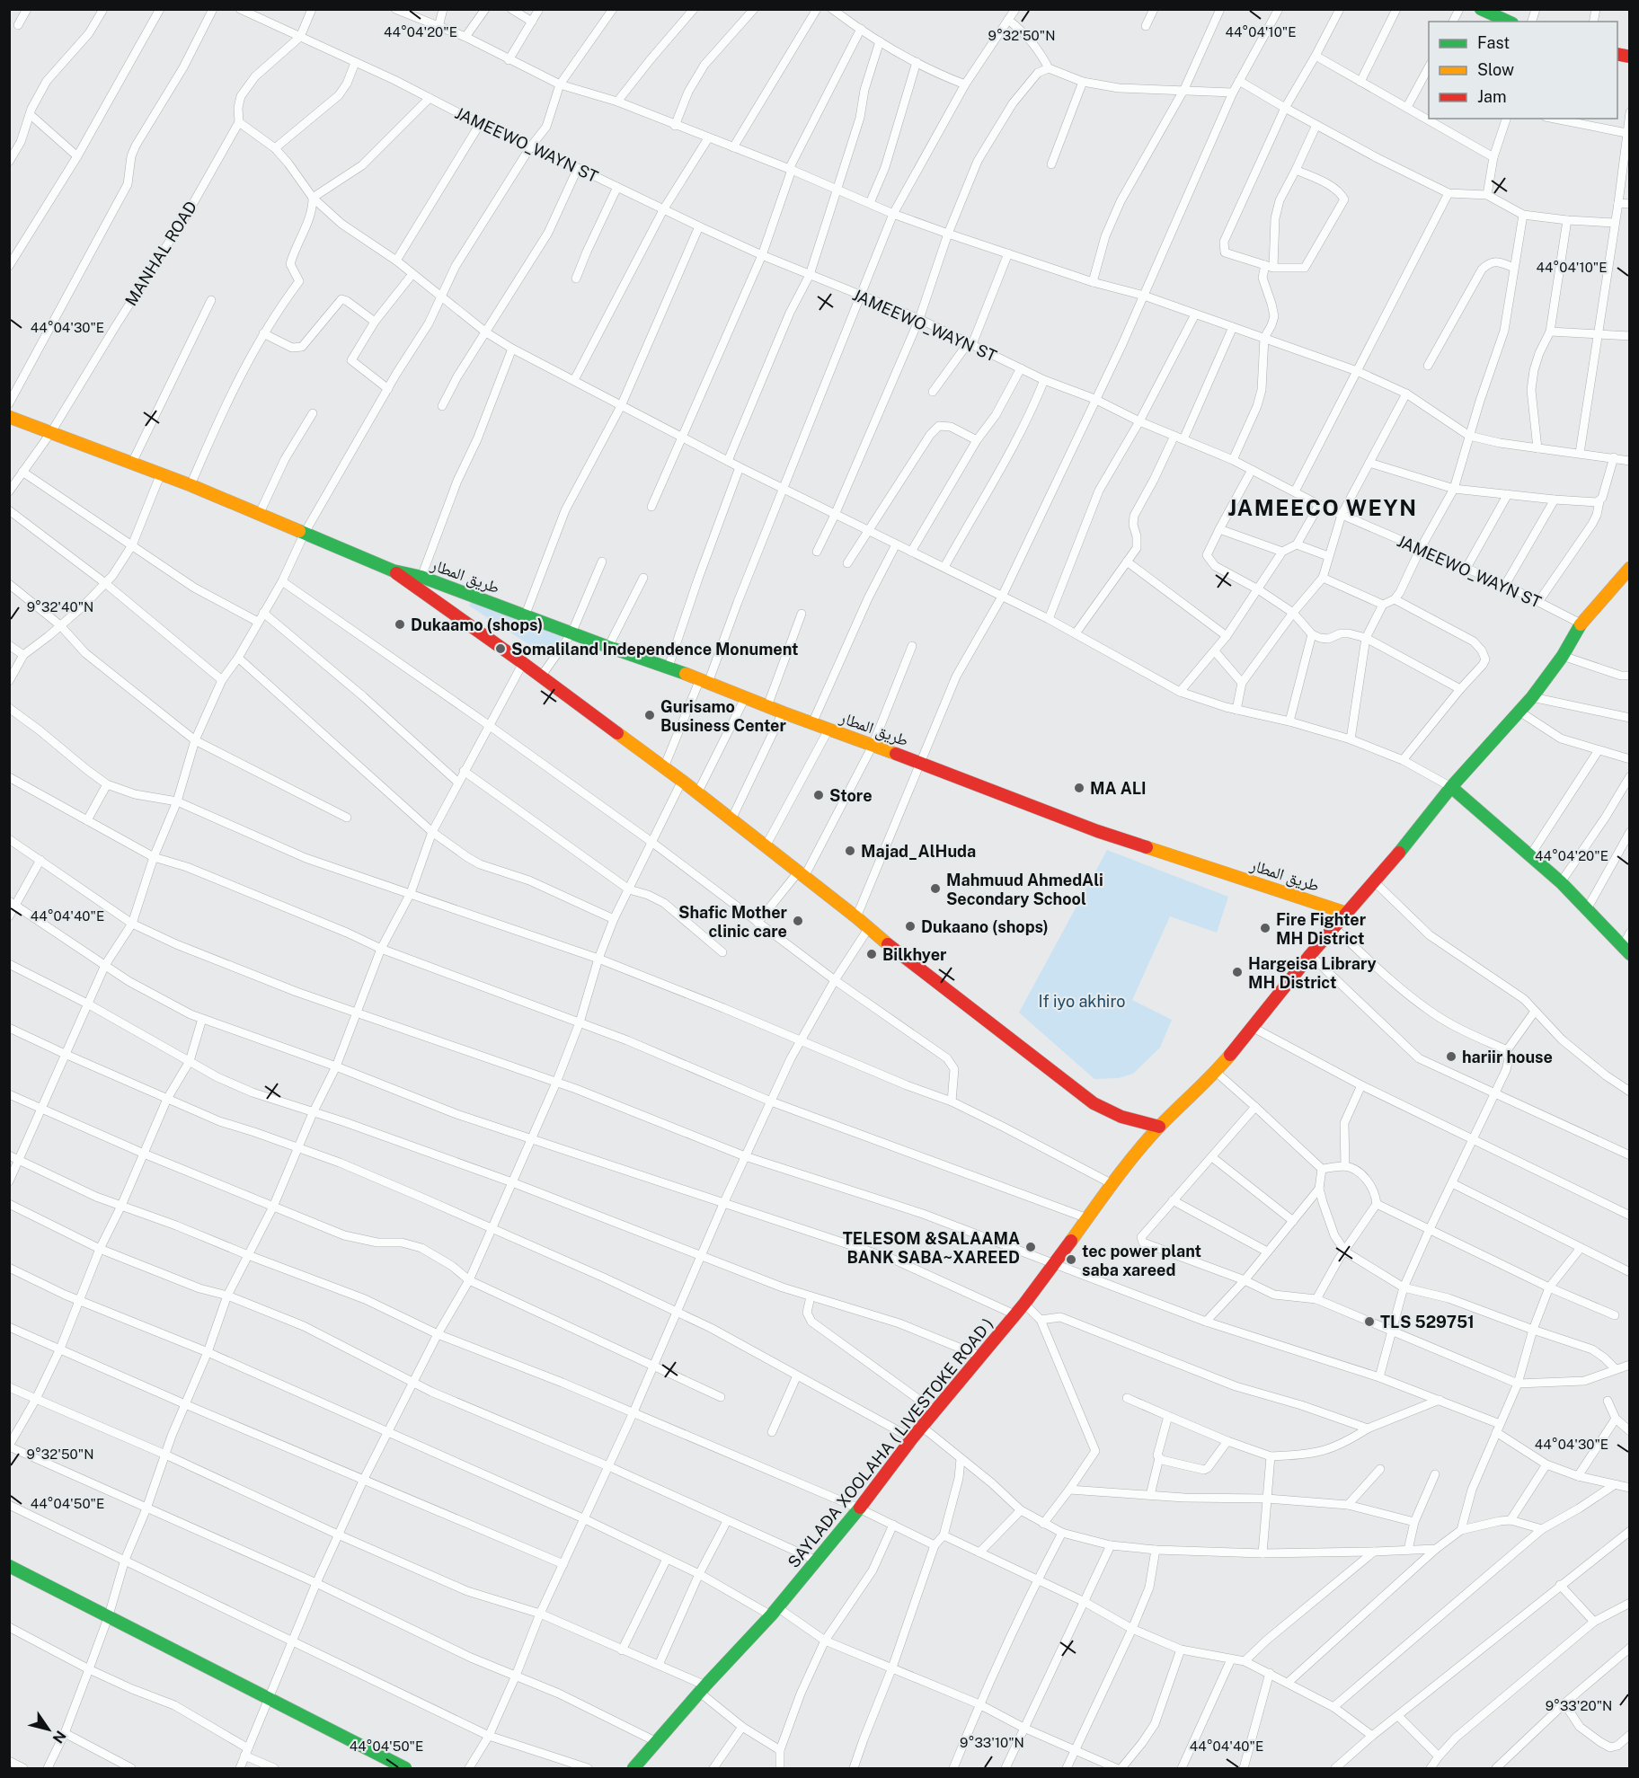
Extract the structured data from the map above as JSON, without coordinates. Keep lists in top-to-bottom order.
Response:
{
  "streets": {
    "main road": ["طريق المطار", "SAYLADA XOOLAHA ( LIVESTOKE ROAD )"],
    "street": ["JAMEEWO_WAYN ST", "MANHAL ROAD"]
  },
  "crossings": [
    ["JAMEEWO_WAYN ST", "SAYLADA XOOLAHA ( LIVESTOKE ROAD )"],
    ["MANHAL ROAD", "طريق المطار"],
    ["طريق المطار", "SAYLADA XOOLAHA ( LIVESTOKE ROAD )"]
  ],
  "districts": ["JAMEECO WEYN"],
  "parks": ["If iyo akhiro"],
  "places": [
    "Dukaamo (shops)",
    "Somaliland Independence Monument",
    "Gurisamo Business Center",
    "MA ALI",
    "Store",
    "Majad_AlHuda",
    "Mahmuud AhmedAli Secondary School",
    "Shafic Mother clinic care",
    "Dukaano (shops)",
    "Fire Fighter MH District",
    "Bilkhyer",
    "Hargeisa Library MH District",
    "hariir house",
    "TELESOM &SALAAMA BANK SABA~XAREED",
    "tec power plant saba xareed",
    "TLS 529751"
  ],
  "legend": ["Fast", "Slow", "Jam"],
  "north": "bottom right",
  "coordinates": [
    "44°04'20\"E",
    "44°04'10\"E",
    "9°32'50\"N",
    "44°04'30\"E",
    "9°32'40\"N",
    "44°04'40\"E",
    "44°04'50\"E",
    "9°33'20\"N",
    "9°33'10\"N"
  ]
}
